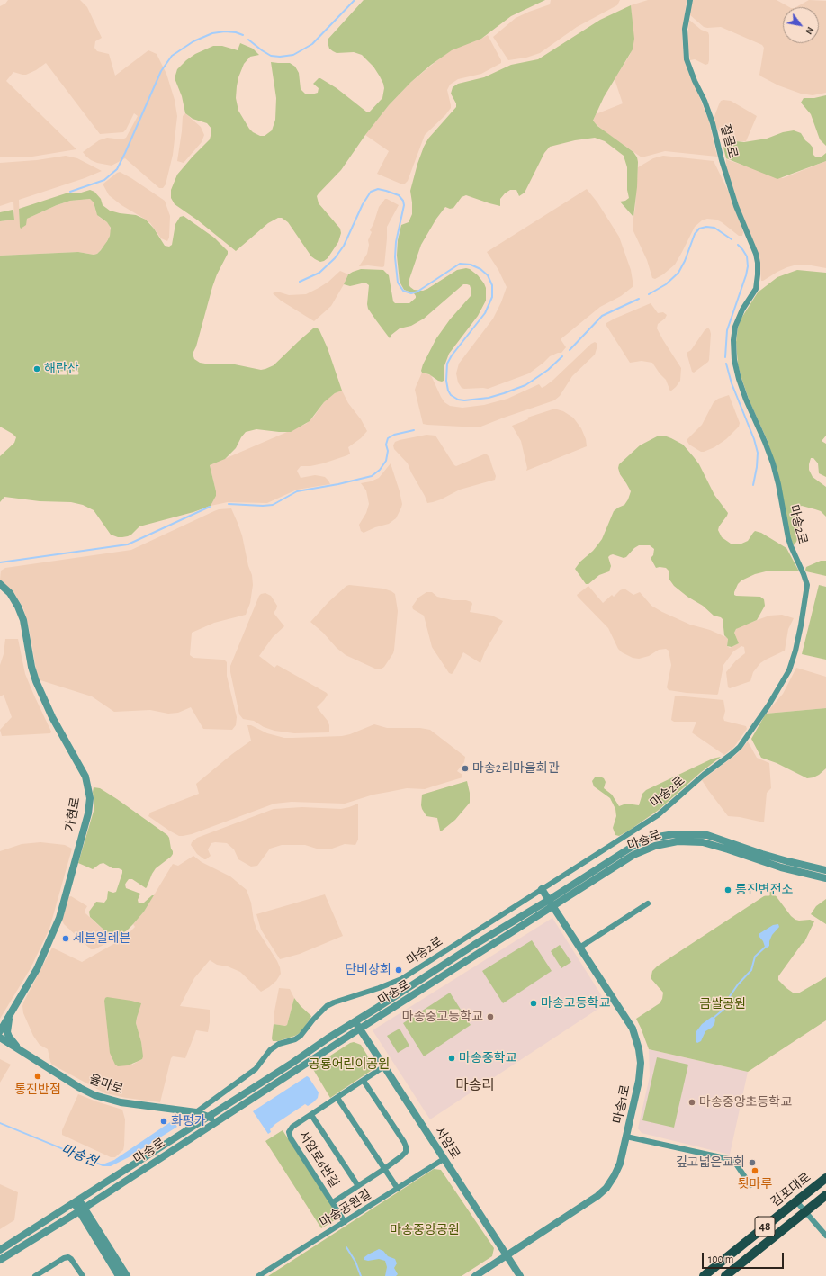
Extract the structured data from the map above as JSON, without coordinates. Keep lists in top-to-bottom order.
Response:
{
  "streets": {
    "main road": ["김포대로", "48"],
    "street": [
      "절골로",
      "마송2로",
      "가현로",
      "마송로",
      "율마로",
      "마송1로",
      "서암로",
      "서암로6번길",
      "마송공원길"
    ]
  },
  "crossings": [
    ["절골로", "마송2로"],
    ["마송2로", "율마로"],
    ["마송2로", "마송1로"],
    ["마송로", "율마로"],
    ["마송로", "마송1로"],
    ["마송로", "서암로"],
    ["마송1로", "서암로"],
    ["서암로", "서암로6번길"],
    ["서암로", "마송공원길"],
    ["서암로6번길", "마송공원길"]
  ],
  "districts": ["마송리"],
  "water": ["마송천"],
  "parks": ["금쌀공원", "공룡어린이공원", "마송중앙공원"],
  "places": [
    "해란산",
    "마송2리마을회관",
    "통진변전소",
    "세븐일레븐",
    "단비상회",
    "마송고등학교",
    "마송중고등학교",
    "마송중학교",
    "통진반점",
    "마송중앙초등학교",
    "화평카",
    "깊고넓은교회",
    "툇마루"
  ],
  "scale_bar": "100 m",
  "north": "bottom right"
}
